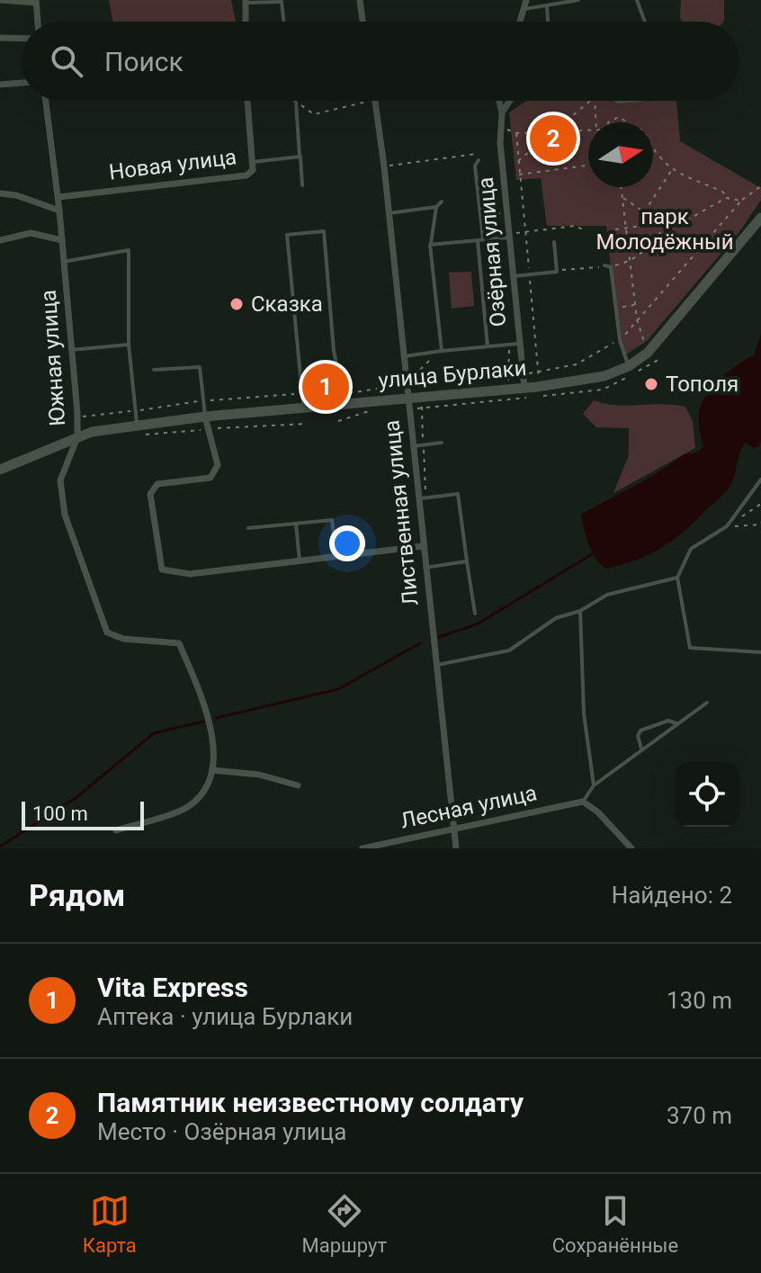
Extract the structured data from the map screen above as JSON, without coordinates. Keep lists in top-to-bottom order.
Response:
{
  "streets": {
    "street": [
      "Новая улица",
      "Озёрная улица",
      "Южная улица",
      "улица Бурлаки",
      "Лиственная улица",
      "Лесная улица"
    ]
  },
  "crossings": [
    ["Новая улица", "Южная улица"],
    ["Озёрная улица", "улица Бурлаки"],
    ["Южная улица", "улица Бурлаки"],
    ["улица Бурлаки", "Лиственная улица"],
    ["Лиственная улица", "Лесная улица"]
  ],
  "parks": ["парк Молодёжный"],
  "places": ["Сказка", "Тополя"],
  "scale_bar": "100 m",
  "north": "right",
  "page": {
    "search": "Поиск",
    "pins": ["2", "1"],
    "scale": "100 m",
    "heading": ["Рядом", "Найдено: 2"],
    "list": [
      {
        "mark": "1",
        "name": "Vita Express",
        "note": "Аптека · улица Бурлаки",
        "value": "130 m"
      },
      {
        "mark": "2",
        "name": "Памятник неизвестному солдату",
        "note": "Место · Озёрная улица",
        "value": "370 m"
      }
    ],
    "nav": ["Карта", "Маршрут", "Сохранённые"]
  }
}
